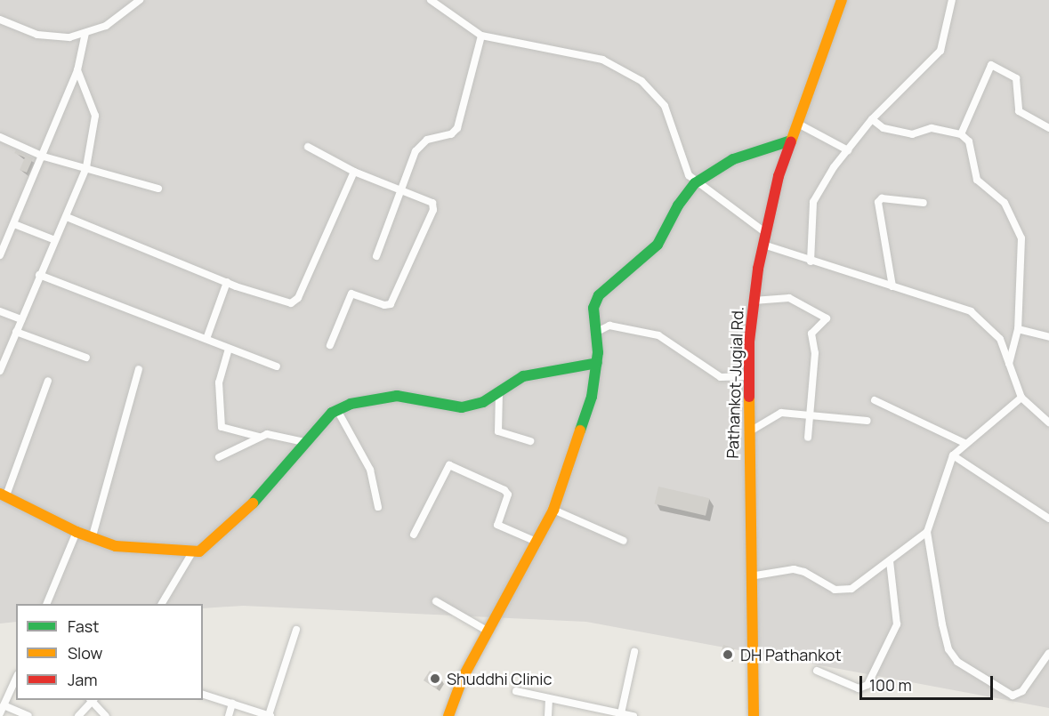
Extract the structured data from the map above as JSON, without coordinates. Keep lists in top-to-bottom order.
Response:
{
  "streets": {
    "street": ["Pathankot-Jugial Rd."]
  },
  "places": ["DH Pathankot", "Shuddhi Clinic"],
  "legend": ["Fast", "Slow", "Jam"],
  "scale_bar": "100 m"
}
